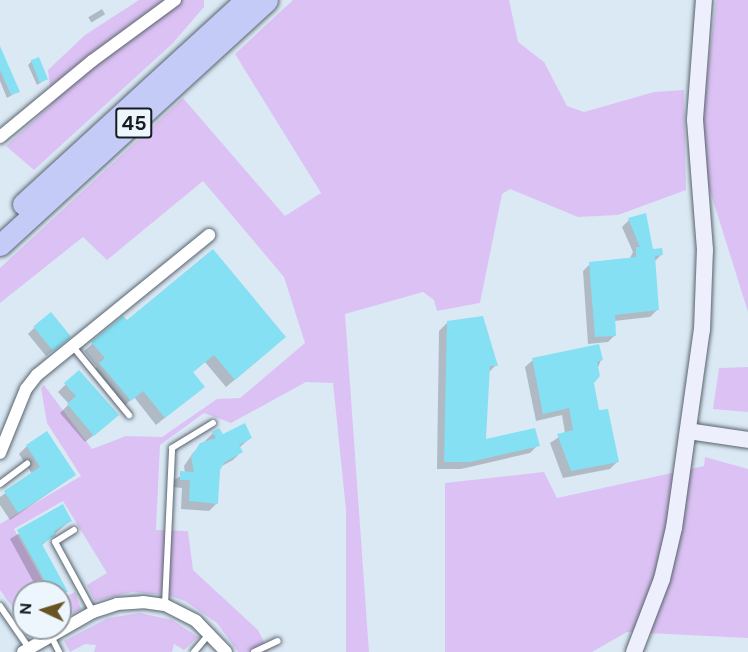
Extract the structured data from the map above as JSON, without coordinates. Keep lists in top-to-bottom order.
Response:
{
  "streets": {
    "highway": ["45"]
  },
  "north": "left"
}
